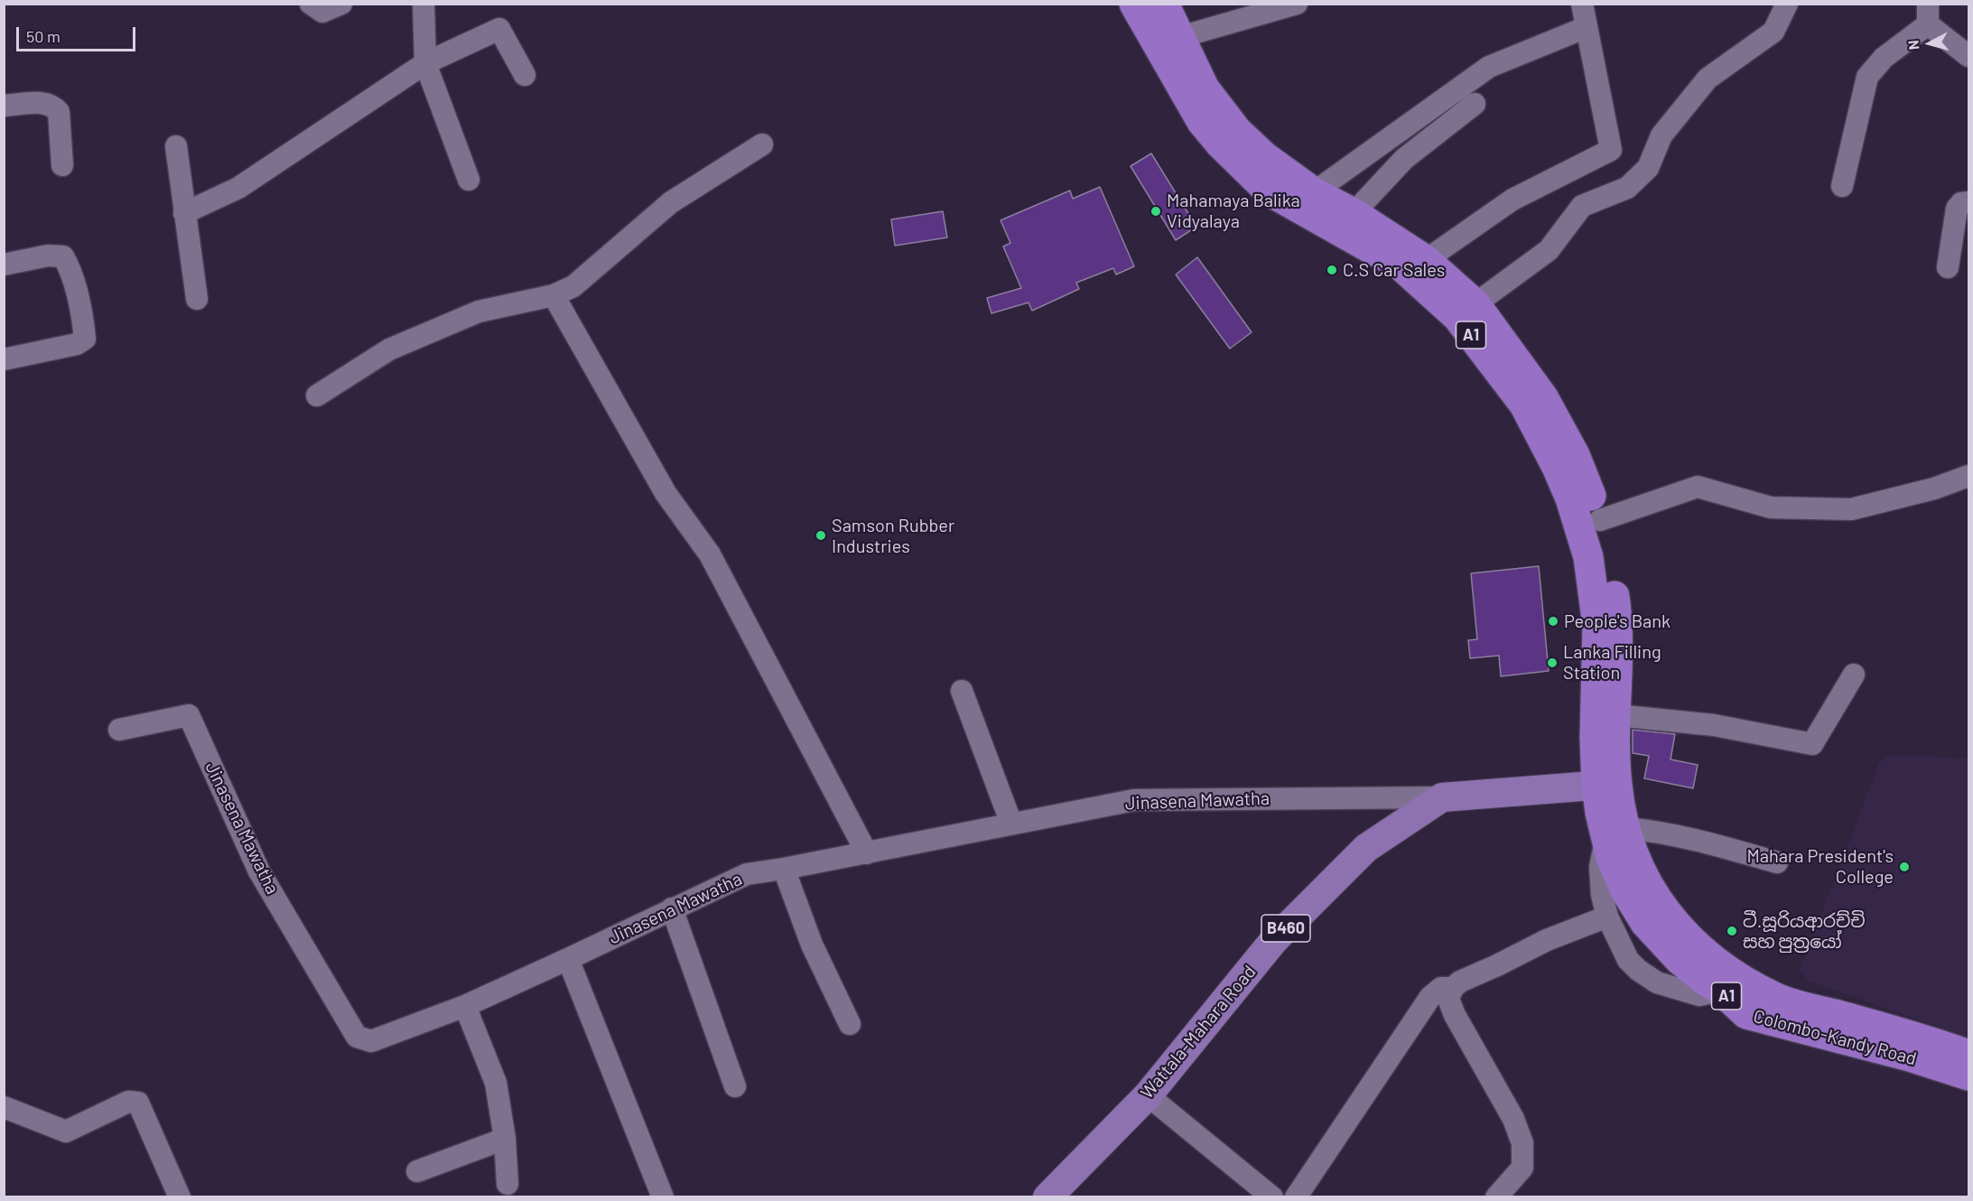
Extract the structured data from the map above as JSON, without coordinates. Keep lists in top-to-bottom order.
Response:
{
  "streets": {
    "highway": ["A1", "Colombo-Kandy Road"],
    "main road": ["B460", "Wattala-Mahara Road"],
    "street": ["Jinasena Mawatha"]
  },
  "crossings": [
    ["Jinasena Mawatha", "Wattala-Mahara Road"],
    ["Wattala-Mahara Road", "Colombo-Kandy Road"]
  ],
  "places": [
    "Mahamaya Balika Vidyalaya",
    "C.S Car Sales",
    "Samson Rubber Industries",
    "People's Bank",
    "Lanka Filling Station",
    "Mahara President's College",
    "ටී.සූරියආරච්චි සහ පුත්‍රයෝ"
  ],
  "scale_bar": "50 m",
  "north": "left"
}
